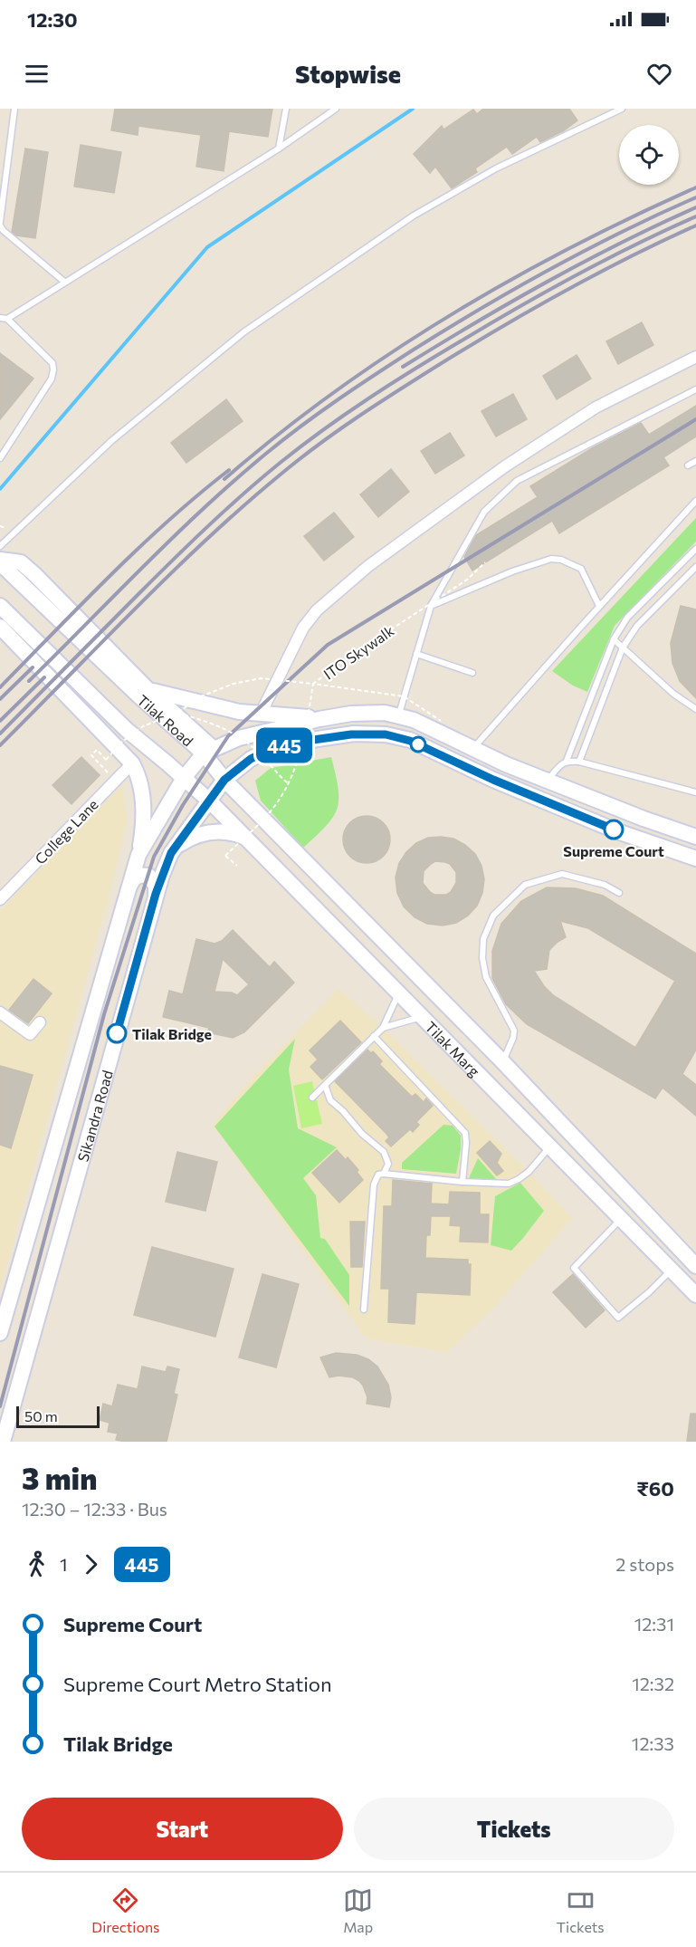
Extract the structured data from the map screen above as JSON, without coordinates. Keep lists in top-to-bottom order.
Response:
{
  "streets": {
    "main road": ["Tilak Road", "Tilak Marg", "Sikandra Road"],
    "street": ["College Lane"],
    "path": ["ITO Skywalk"]
  },
  "crossings": [
    ["ITO Skywalk", "College Lane"],
    ["Tilak Road", "Tilak Marg"],
    ["Tilak Road", "Sikandra Road"],
    ["Tilak Marg", "Sikandra Road"]
  ],
  "places": ["Supreme Court", "Tilak Bridge"],
  "lines": ["bus line 445"],
  "scale_bar": "50 m",
  "page": {
    "status": "12:30",
    "header": "Stopwise",
    "on_map": "445",
    "scale": "50 m",
    "heading": ["3 min", "12:30 – 12:33 · Bus", "₹60"],
    "legs": ["1", "445", "2 stops"],
    "list": [
      {
        "name": "Supreme Court",
        "value": "12:31"
      },
      {
        "name": "Supreme Court Metro Station",
        "value": "12:32"
      },
      {
        "name": "Tilak Bridge",
        "value": "12:33"
      }
    ],
    "buttons": ["Start", "Tickets"],
    "tabs": ["Directions", "Map", "Tickets"]
  }
}
